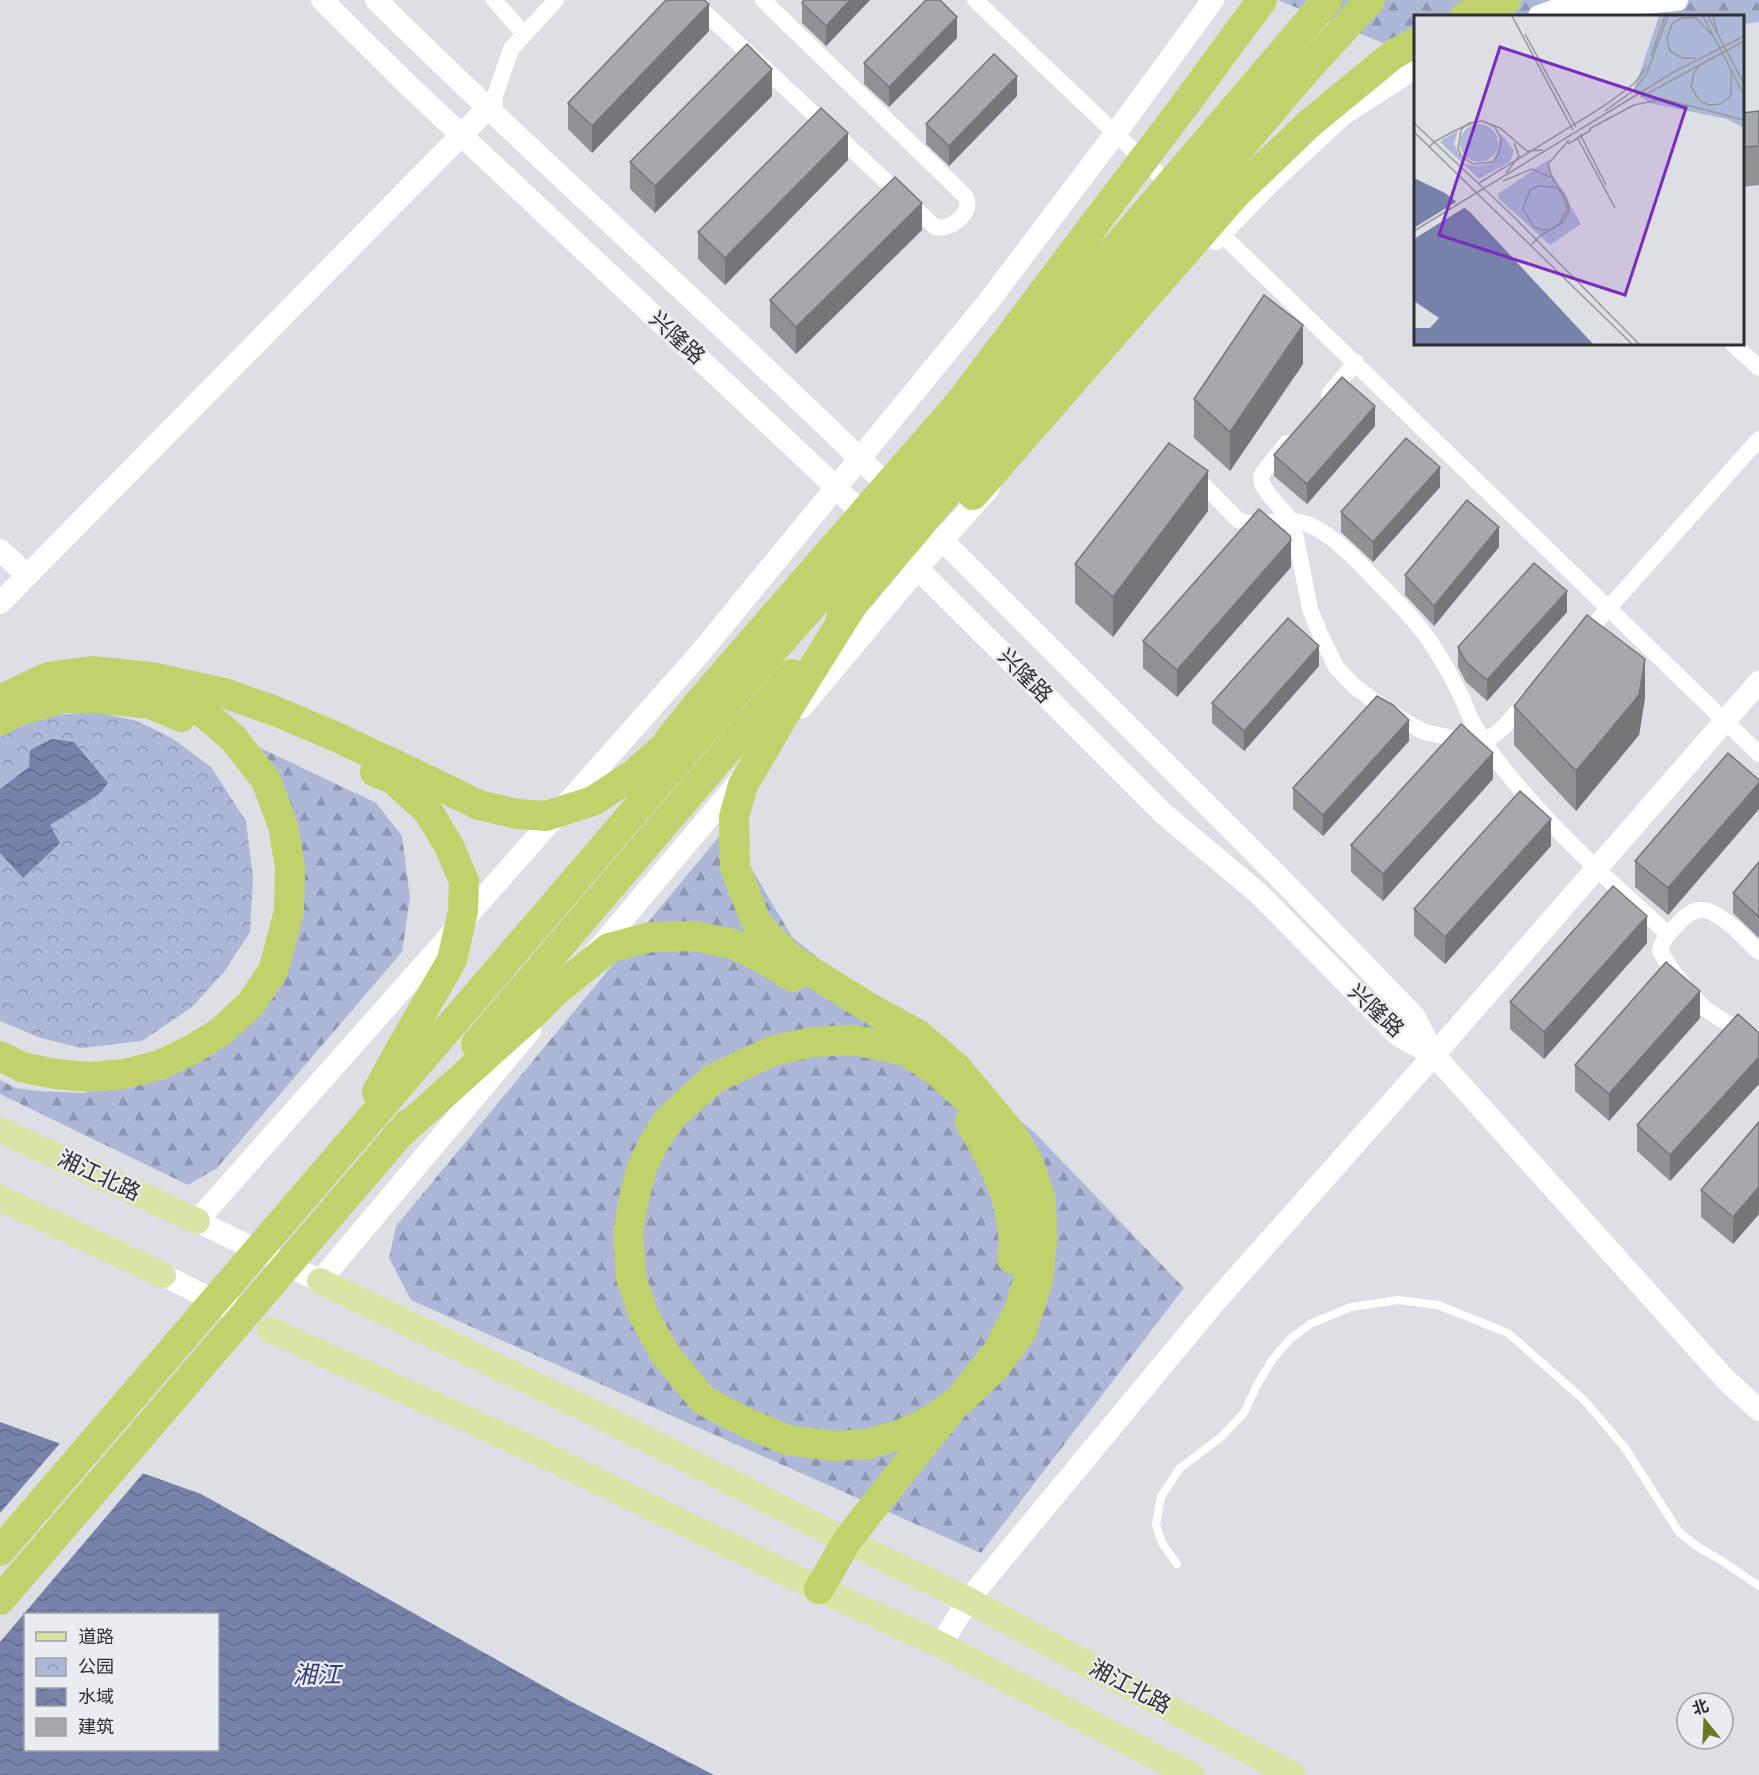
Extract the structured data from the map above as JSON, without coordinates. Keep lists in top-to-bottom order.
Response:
{
  "streets": {
    "main road": ["兴隆路", "湘江北路"]
  },
  "water": ["湘江"],
  "legend": [
    "道路",
    "公园",
    "水域",
    "建筑"
  ],
  "north": "top"
}
